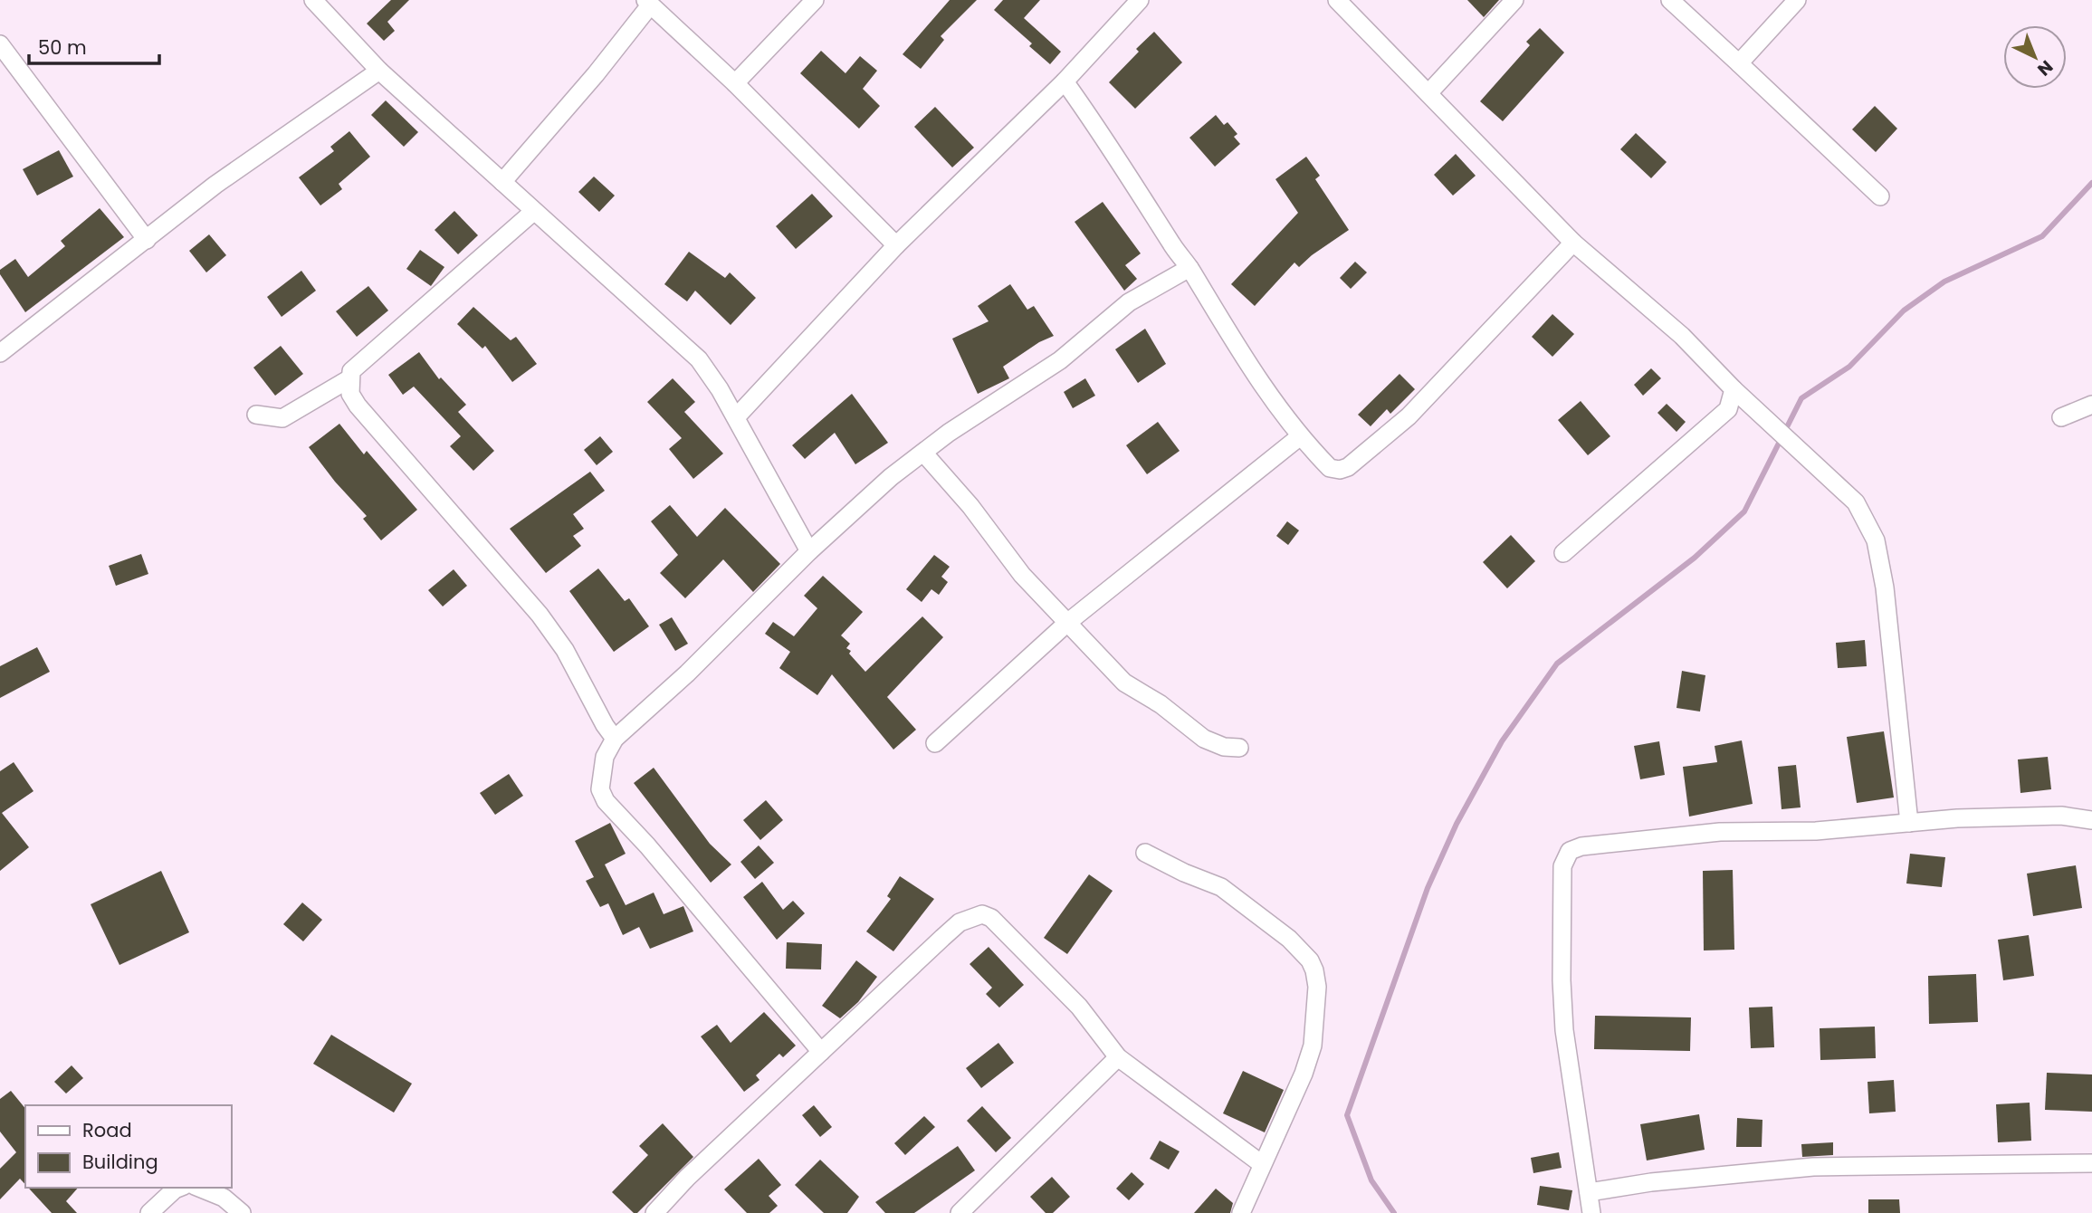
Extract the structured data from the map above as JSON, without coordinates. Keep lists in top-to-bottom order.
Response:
{
  "legend": ["Road", "Building"],
  "scale_bar": "50 m",
  "north": "bottom right"
}
